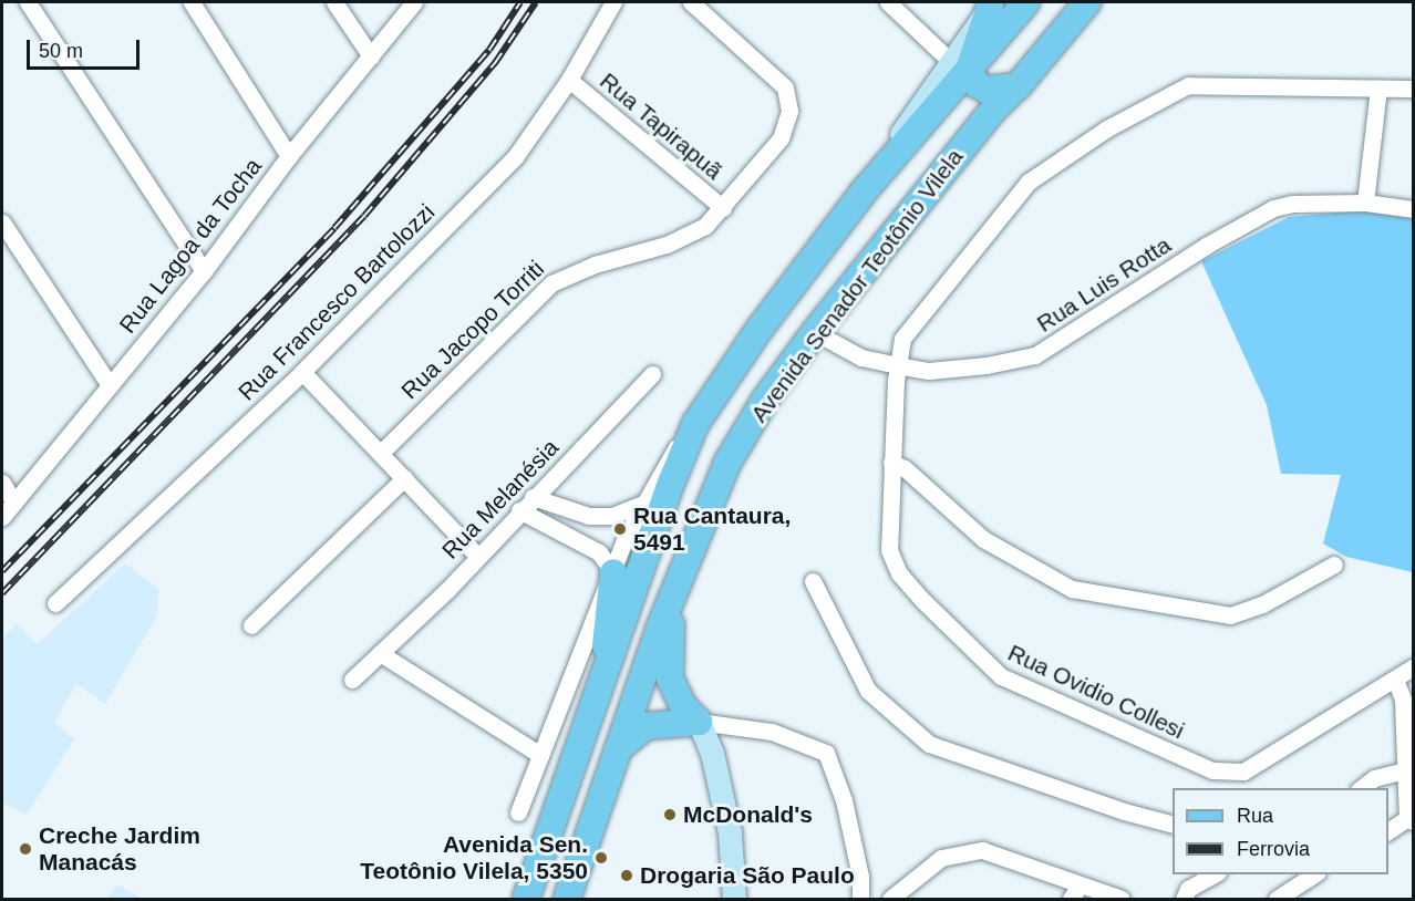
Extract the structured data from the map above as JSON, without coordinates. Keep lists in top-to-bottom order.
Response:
{
  "streets": {
    "main road": ["Avenida Senador Teotônio Vilela"],
    "street": [
      "Rua Tapirapuã",
      "Rua Lagoa da Tocha",
      "Rua Luis Rotta",
      "Rua Francesco Bartolozzi",
      "Rua Jacopo Torriti",
      "Rua Melanésia",
      "Rua Ovidio Collesi"
    ]
  },
  "crossings": [
    ["Rua Tapirapuã", "Rua Francesco Bartolozzi"],
    ["Rua Tapirapuã", "Rua Jacopo Torriti"],
    ["Rua Luis Rotta", "Avenida Senador Teotônio Vilela"],
    ["Rua Luis Rotta", "Rua Ovidio Collesi"]
  ],
  "places": [
    "Rua Cantaura, 5491",
    "McDonald's",
    "Creche Jardim Manacás",
    "Avenida Sen. Teotônio Vilela, 5350",
    "Drogaria São Paulo"
  ],
  "legend": ["Rua", "Ferrovia"],
  "scale_bar": "50 m"
}
